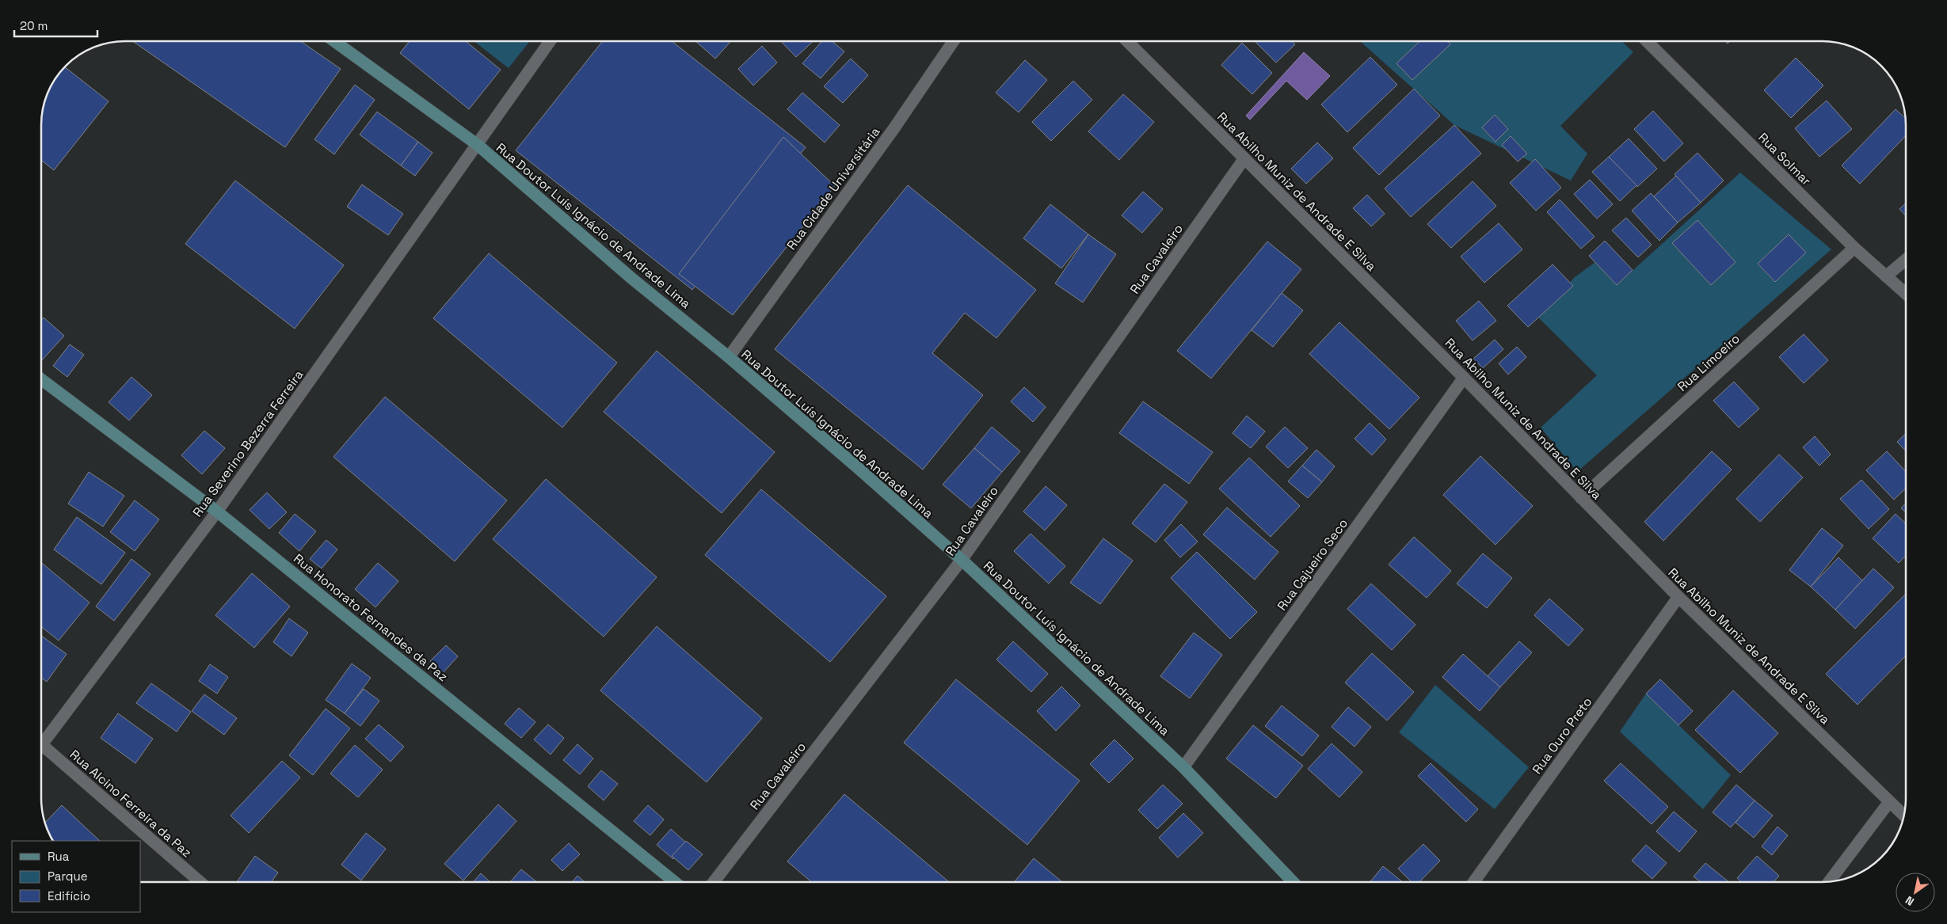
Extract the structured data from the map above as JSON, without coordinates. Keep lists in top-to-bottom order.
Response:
{
  "streets": {
    "main road": ["Rua Doutor Luís Ignácio de Andrade Lima", "Rua Honorato Fernandes da Paz"],
    "street": [
      "Rua Solmar",
      "Rua Cidade Universitária",
      "Rua Abilho Muniz de Andrade E Silva",
      "Rua Cavaleiro",
      "Rua Limoeiro",
      "Rua Severino Bezerra Ferreira",
      "Rua Cajueiro Seco",
      "Rua Ouro Preto",
      "Rua Alcino Ferreira da Paz"
    ]
  },
  "crossings": [
    ["Rua Solmar", "Rua Limoeiro"],
    ["Rua Cidade Universitária", "Rua Doutor Luís Ignácio de Andrade Lima"],
    ["Rua Abilho Muniz de Andrade E Silva", "Rua Cavaleiro"],
    ["Rua Abilho Muniz de Andrade E Silva", "Rua Limoeiro"],
    ["Rua Abilho Muniz de Andrade E Silva", "Rua Cajueiro Seco"],
    ["Rua Abilho Muniz de Andrade E Silva", "Rua Ouro Preto"],
    ["Rua Doutor Luís Ignácio de Andrade Lima", "Rua Cavaleiro"],
    ["Rua Doutor Luís Ignácio de Andrade Lima", "Rua Severino Bezerra Ferreira"],
    ["Rua Doutor Luís Ignácio de Andrade Lima", "Rua Cajueiro Seco"],
    ["Rua Severino Bezerra Ferreira", "Rua Honorato Fernandes da Paz"]
  ],
  "legend": ["Rua", "Parque", "Edifício"],
  "scale_bar": "20 m",
  "north": "bottom left"
}
